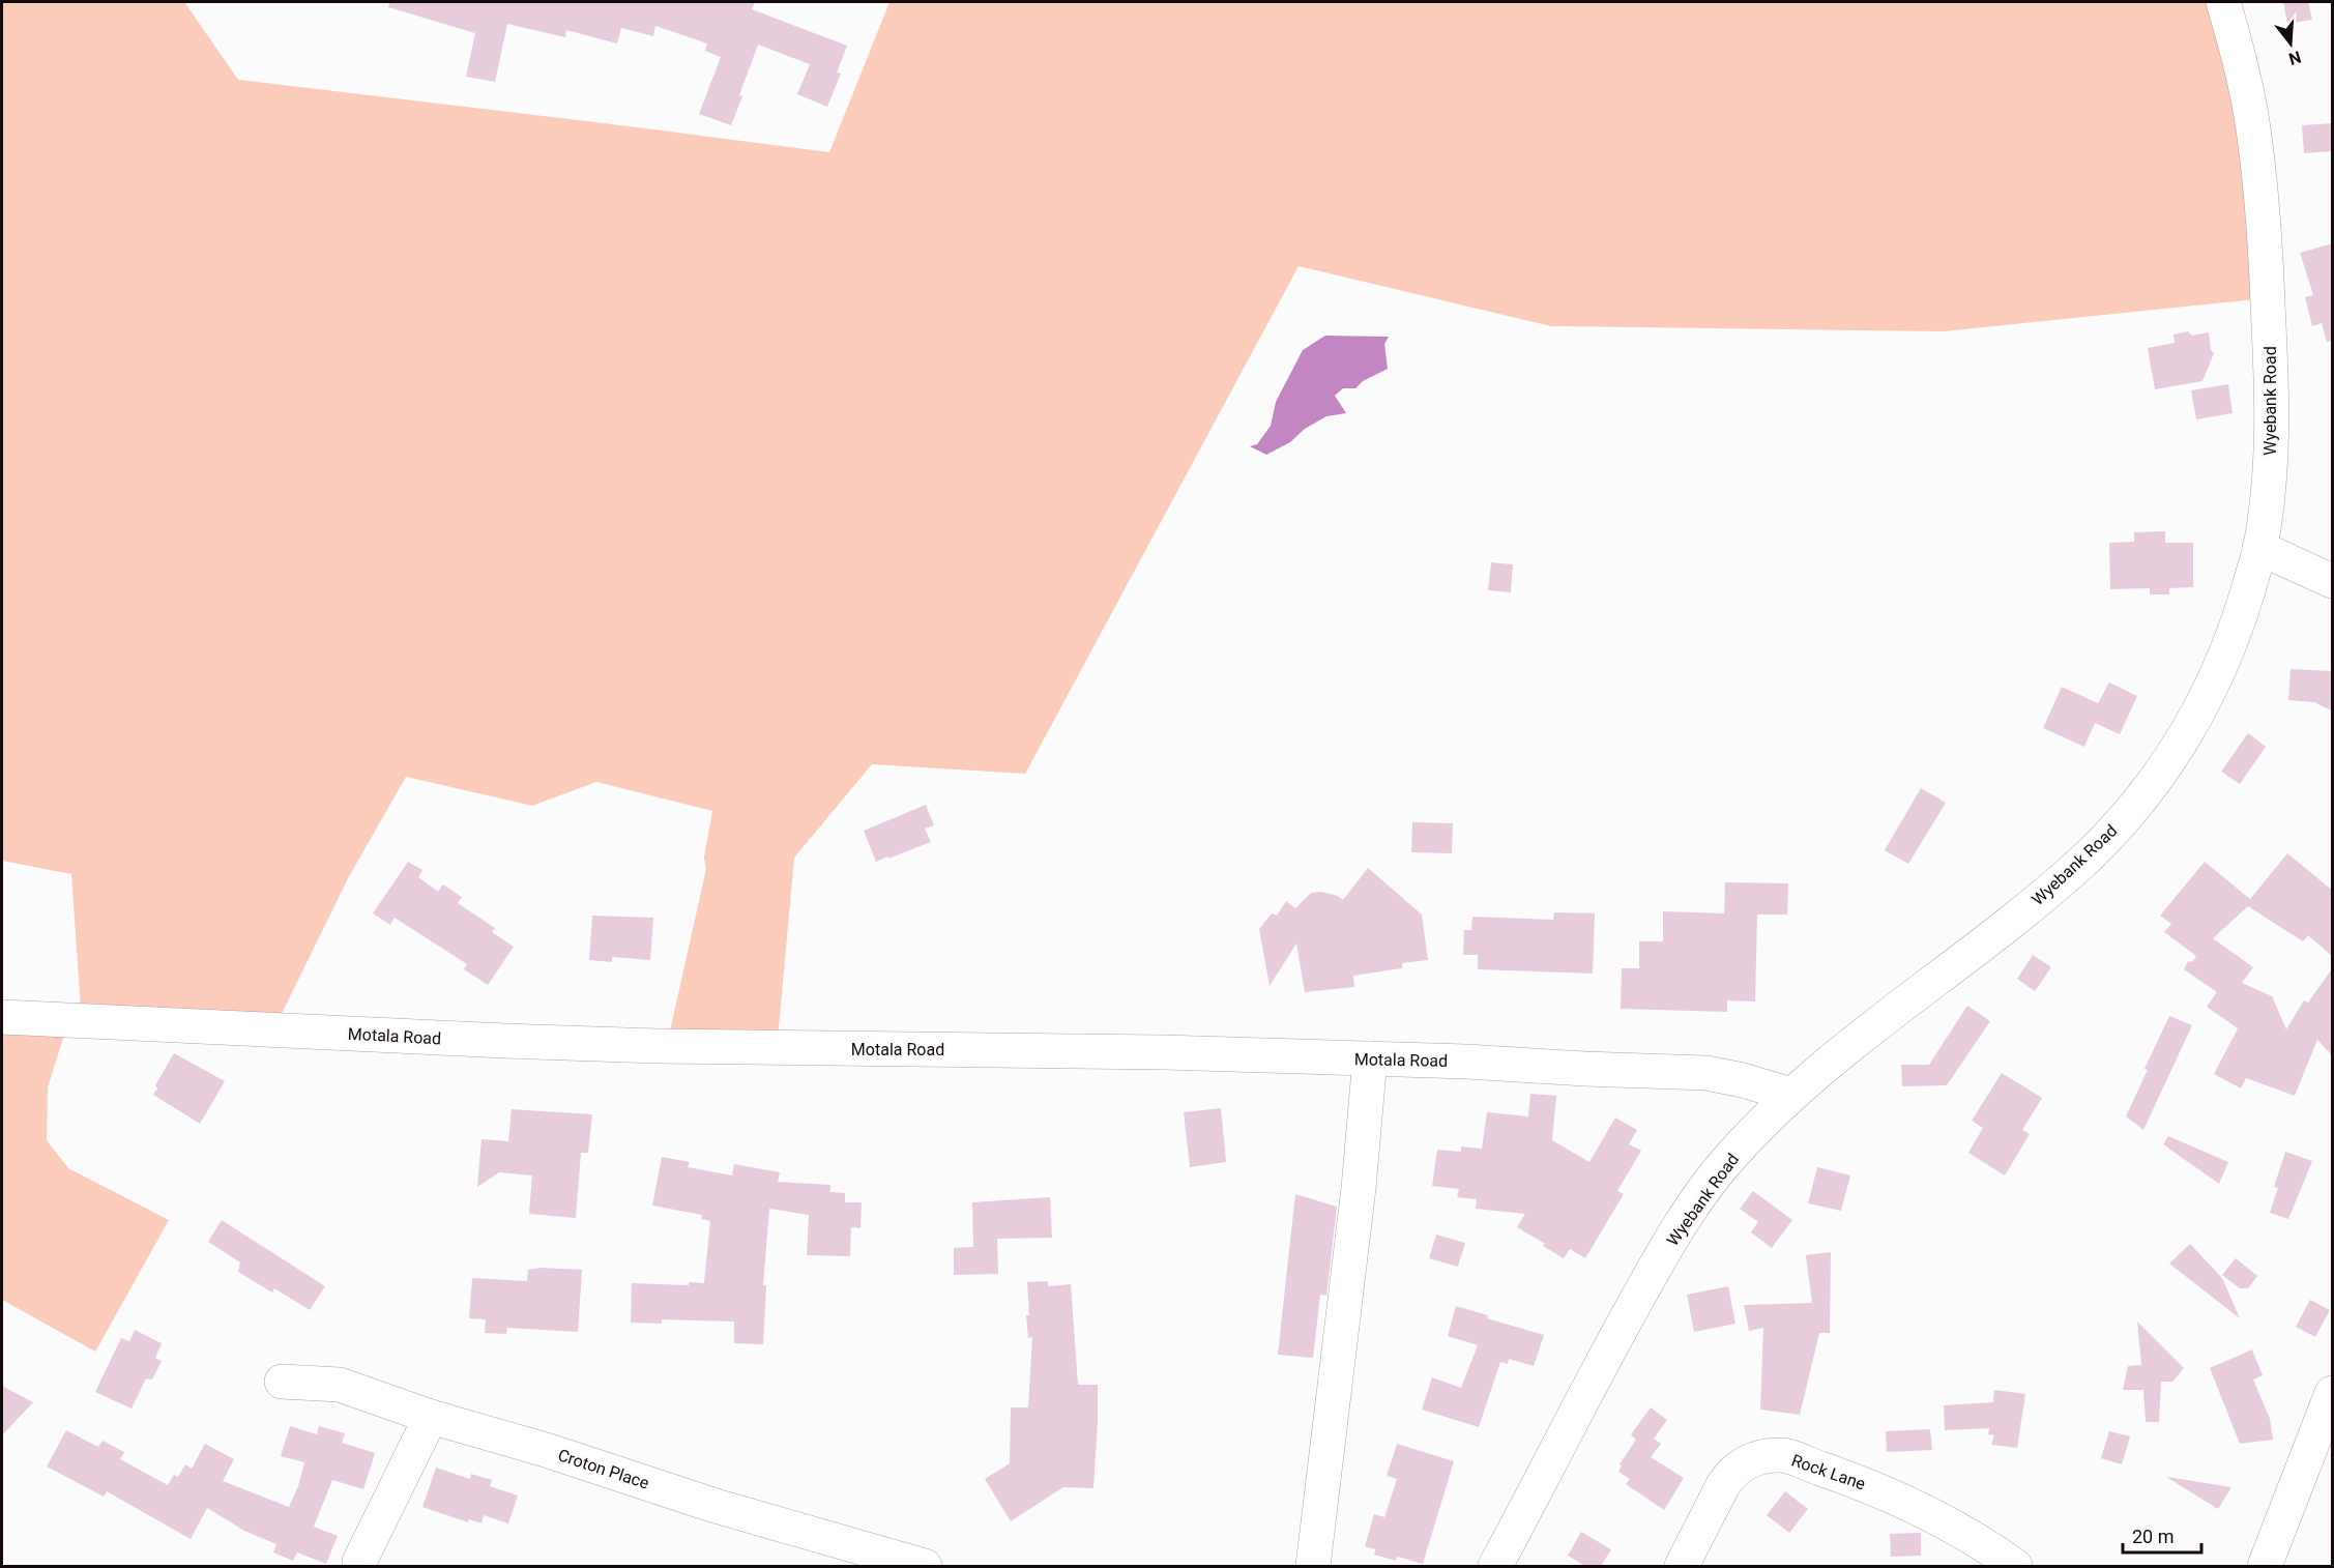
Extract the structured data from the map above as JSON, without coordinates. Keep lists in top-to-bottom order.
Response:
{
  "streets": {
    "street": [
      "Wyebank Road",
      "Motala Road",
      "Croton Place",
      "Rock Lane"
    ]
  },
  "crossings": [
    ["Wyebank Road", "Motala Road"]
  ],
  "scale_bar": "20 m",
  "north": "bottom"
}
